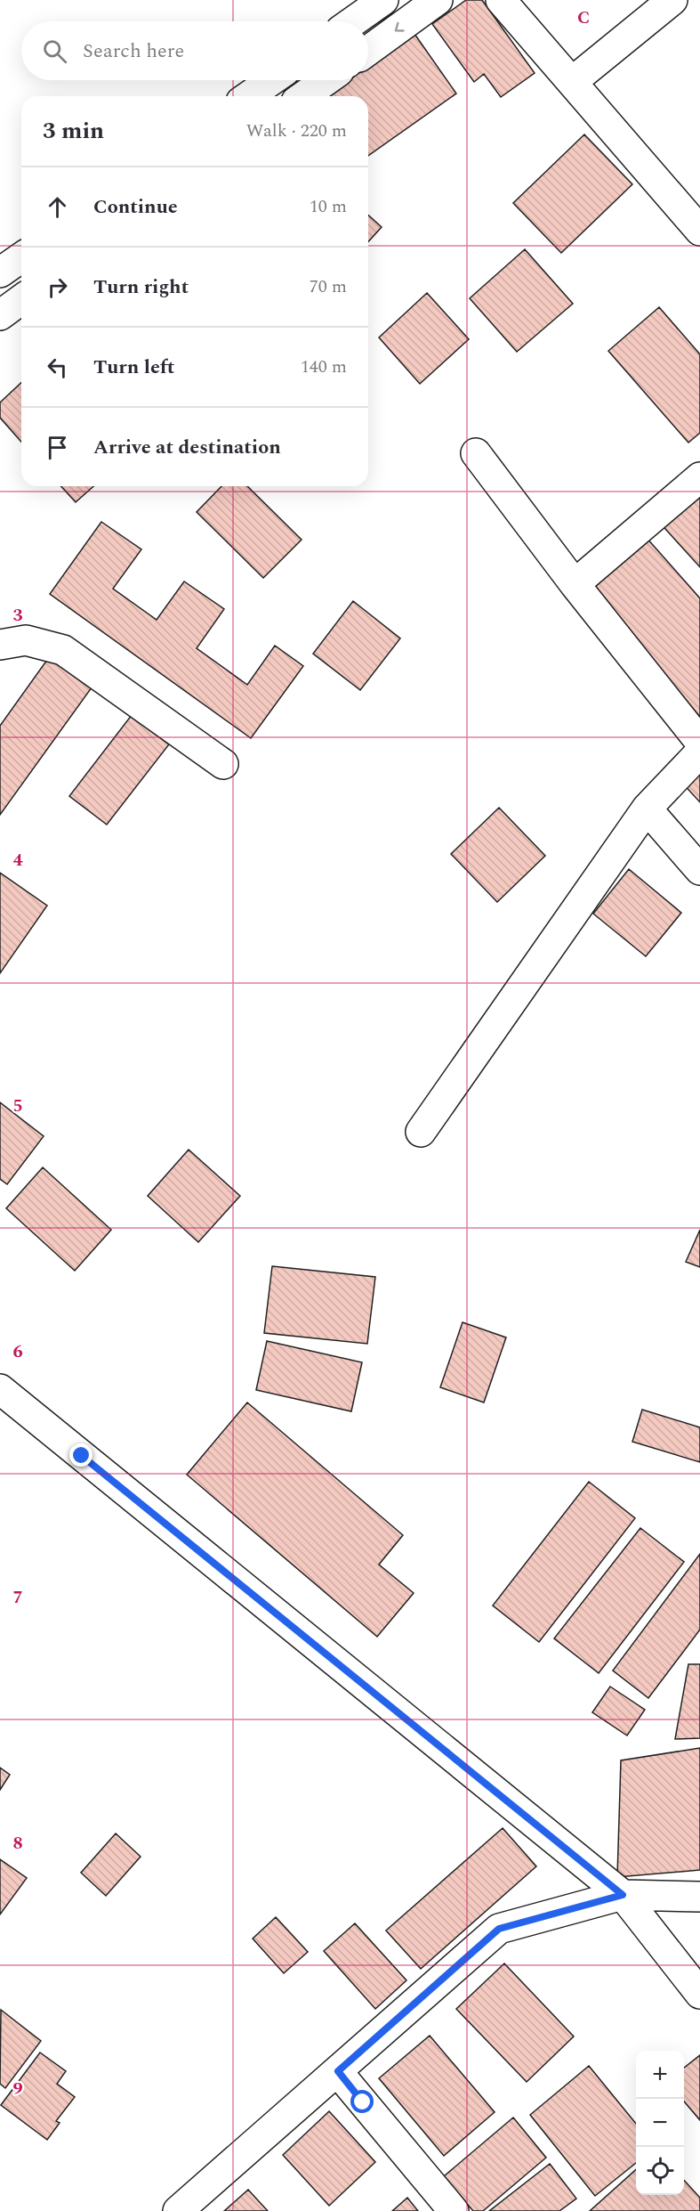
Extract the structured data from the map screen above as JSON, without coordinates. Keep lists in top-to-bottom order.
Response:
{
  "page": {
    "search": "Search here",
    "heading": ["3 min", "Walk · 220 m"],
    "list": [
      ["Continue", "10 m"],
      ["Turn right", "70 m"],
      ["Turn left", "140 m"],
      "Arrive at destination"
    ],
    "map_buttons": ["+", "−"]
  },
  "grid": {
    "columns": ["C"],
    "rows": [
      "3",
      "4",
      "5",
      "6",
      "7",
      "8",
      "9"
    ]
  }
}
